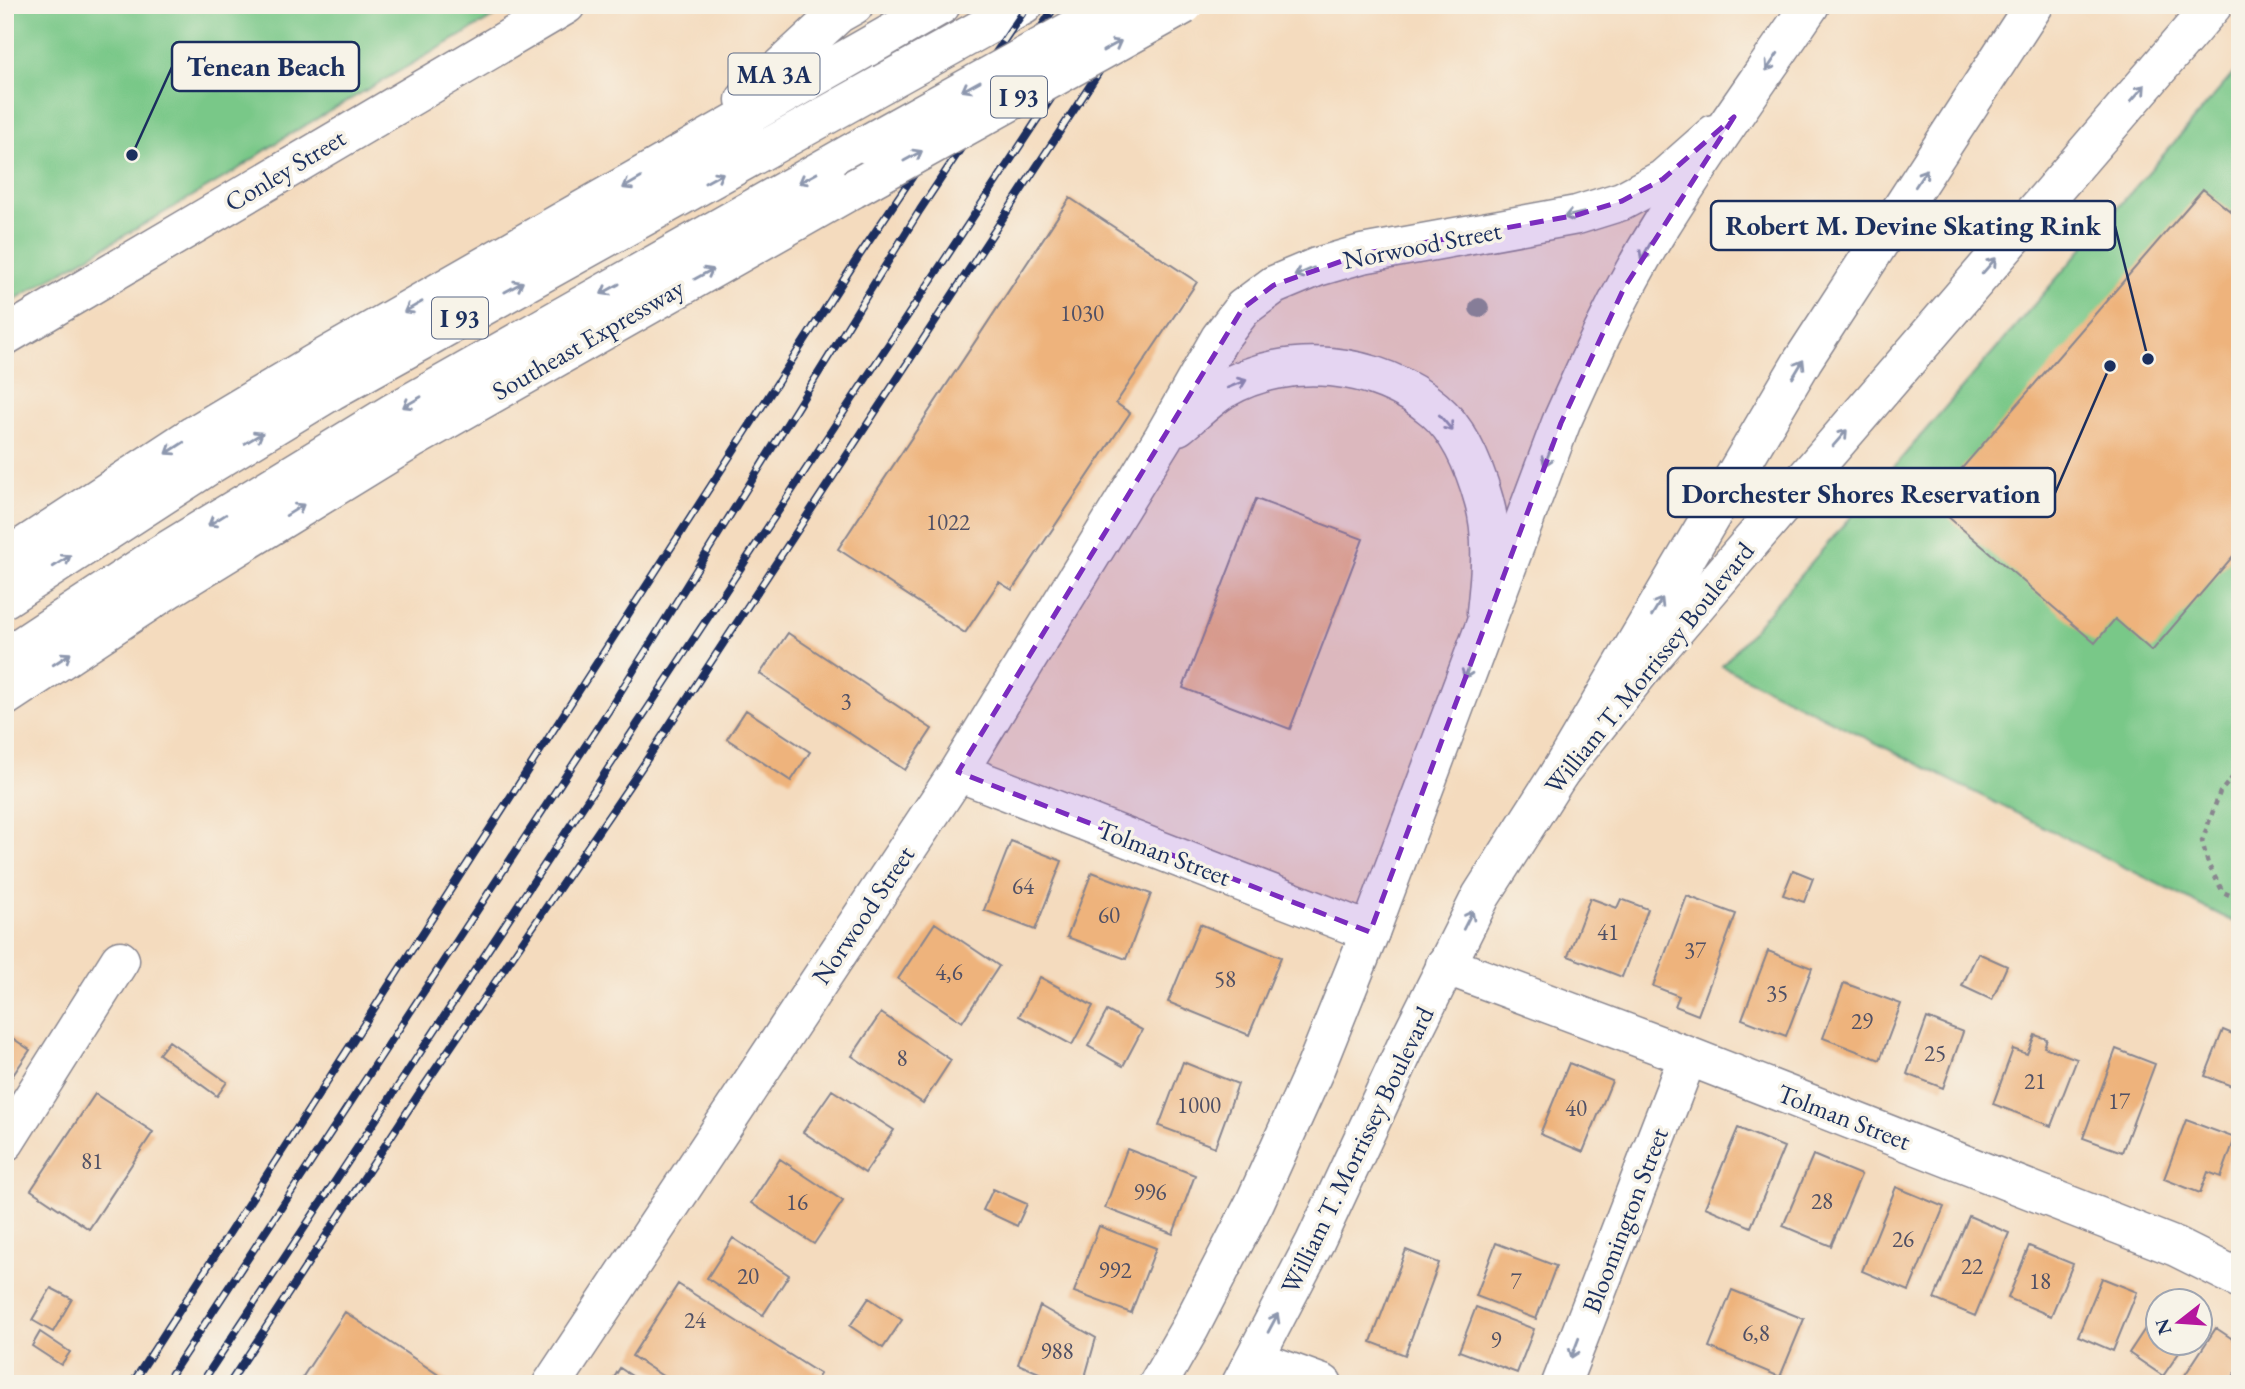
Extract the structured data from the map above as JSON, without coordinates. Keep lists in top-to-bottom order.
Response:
{
  "streets": {
    "main road": [
      "MA 3A",
      "I 93",
      "Conley Street",
      "Norwood Street",
      "Southeast Expressway",
      "William T. Morrissey Boulevard",
      "Tolman Street",
      "Bloomington Street"
    ]
  },
  "crossings": [
    ["MA 3A", "I 93"],
    ["Norwood Street", "Tolman Street"],
    ["William T. Morrissey Boulevard", "Tolman Street"],
    ["Tolman Street", "Bloomington Street"]
  ],
  "places": ["Tenean Beach", "Robert M. Devine Skating Rink", "Dorchester Shores Reservation"],
  "house_numbers": [
    "1030",
    "1022",
    "3",
    "64",
    "60",
    "41",
    "37",
    "4,6",
    "58",
    "35",
    "29",
    "25",
    "8",
    "21",
    "17",
    "1000",
    "40",
    "81",
    "996",
    "28",
    "16",
    "26",
    "22",
    "992",
    "20",
    "7",
    "18",
    "24",
    "6,8",
    "9",
    "988"
  ],
  "north": "left"
}
